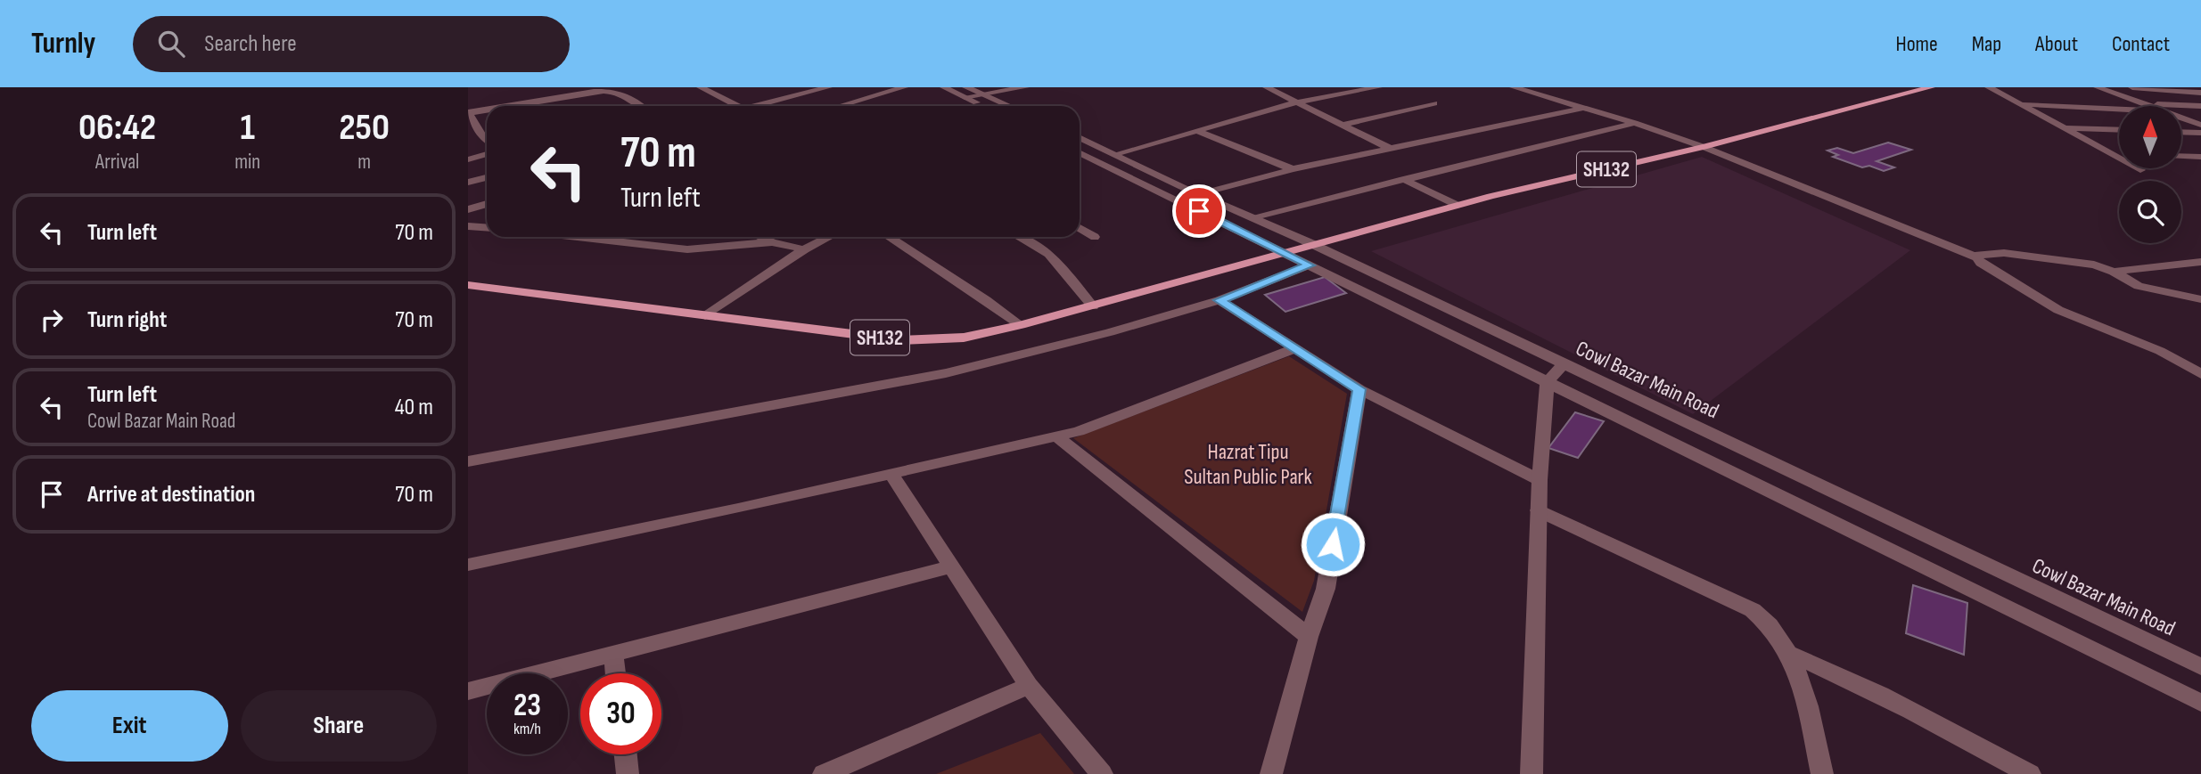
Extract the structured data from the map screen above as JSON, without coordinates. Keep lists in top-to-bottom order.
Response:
{
  "streets": {
    "main road": ["SH132"],
    "street": ["Cowl Bazar Main Road"]
  },
  "crossings": [
    ["SH132", "Cowl Bazar Main Road"]
  ],
  "parks": ["Hazrat Tipu Sultan Public Park"],
  "north": "top",
  "page": {
    "header": "Turnly",
    "search": "Search here",
    "nav": [
      "Home",
      "Map",
      "About",
      "Contact"
    ],
    "eta": [
      "06:42",
      "Arrival",
      "1",
      "min",
      "250",
      "m"
    ],
    "turn": ["70 m", "Turn left"],
    "list": [
      {
        "name": "Turn left",
        "value": "70 m"
      },
      {
        "name": "Turn right",
        "value": "70 m"
      },
      {
        "name": "Turn left",
        "note": "Cowl Bazar Main Road",
        "value": "40 m"
      },
      {
        "name": "Arrive at destination",
        "value": "70 m"
      }
    ],
    "speed": "23 km/h",
    "limit": "30",
    "buttons": ["Exit", "Share"]
  }
}
